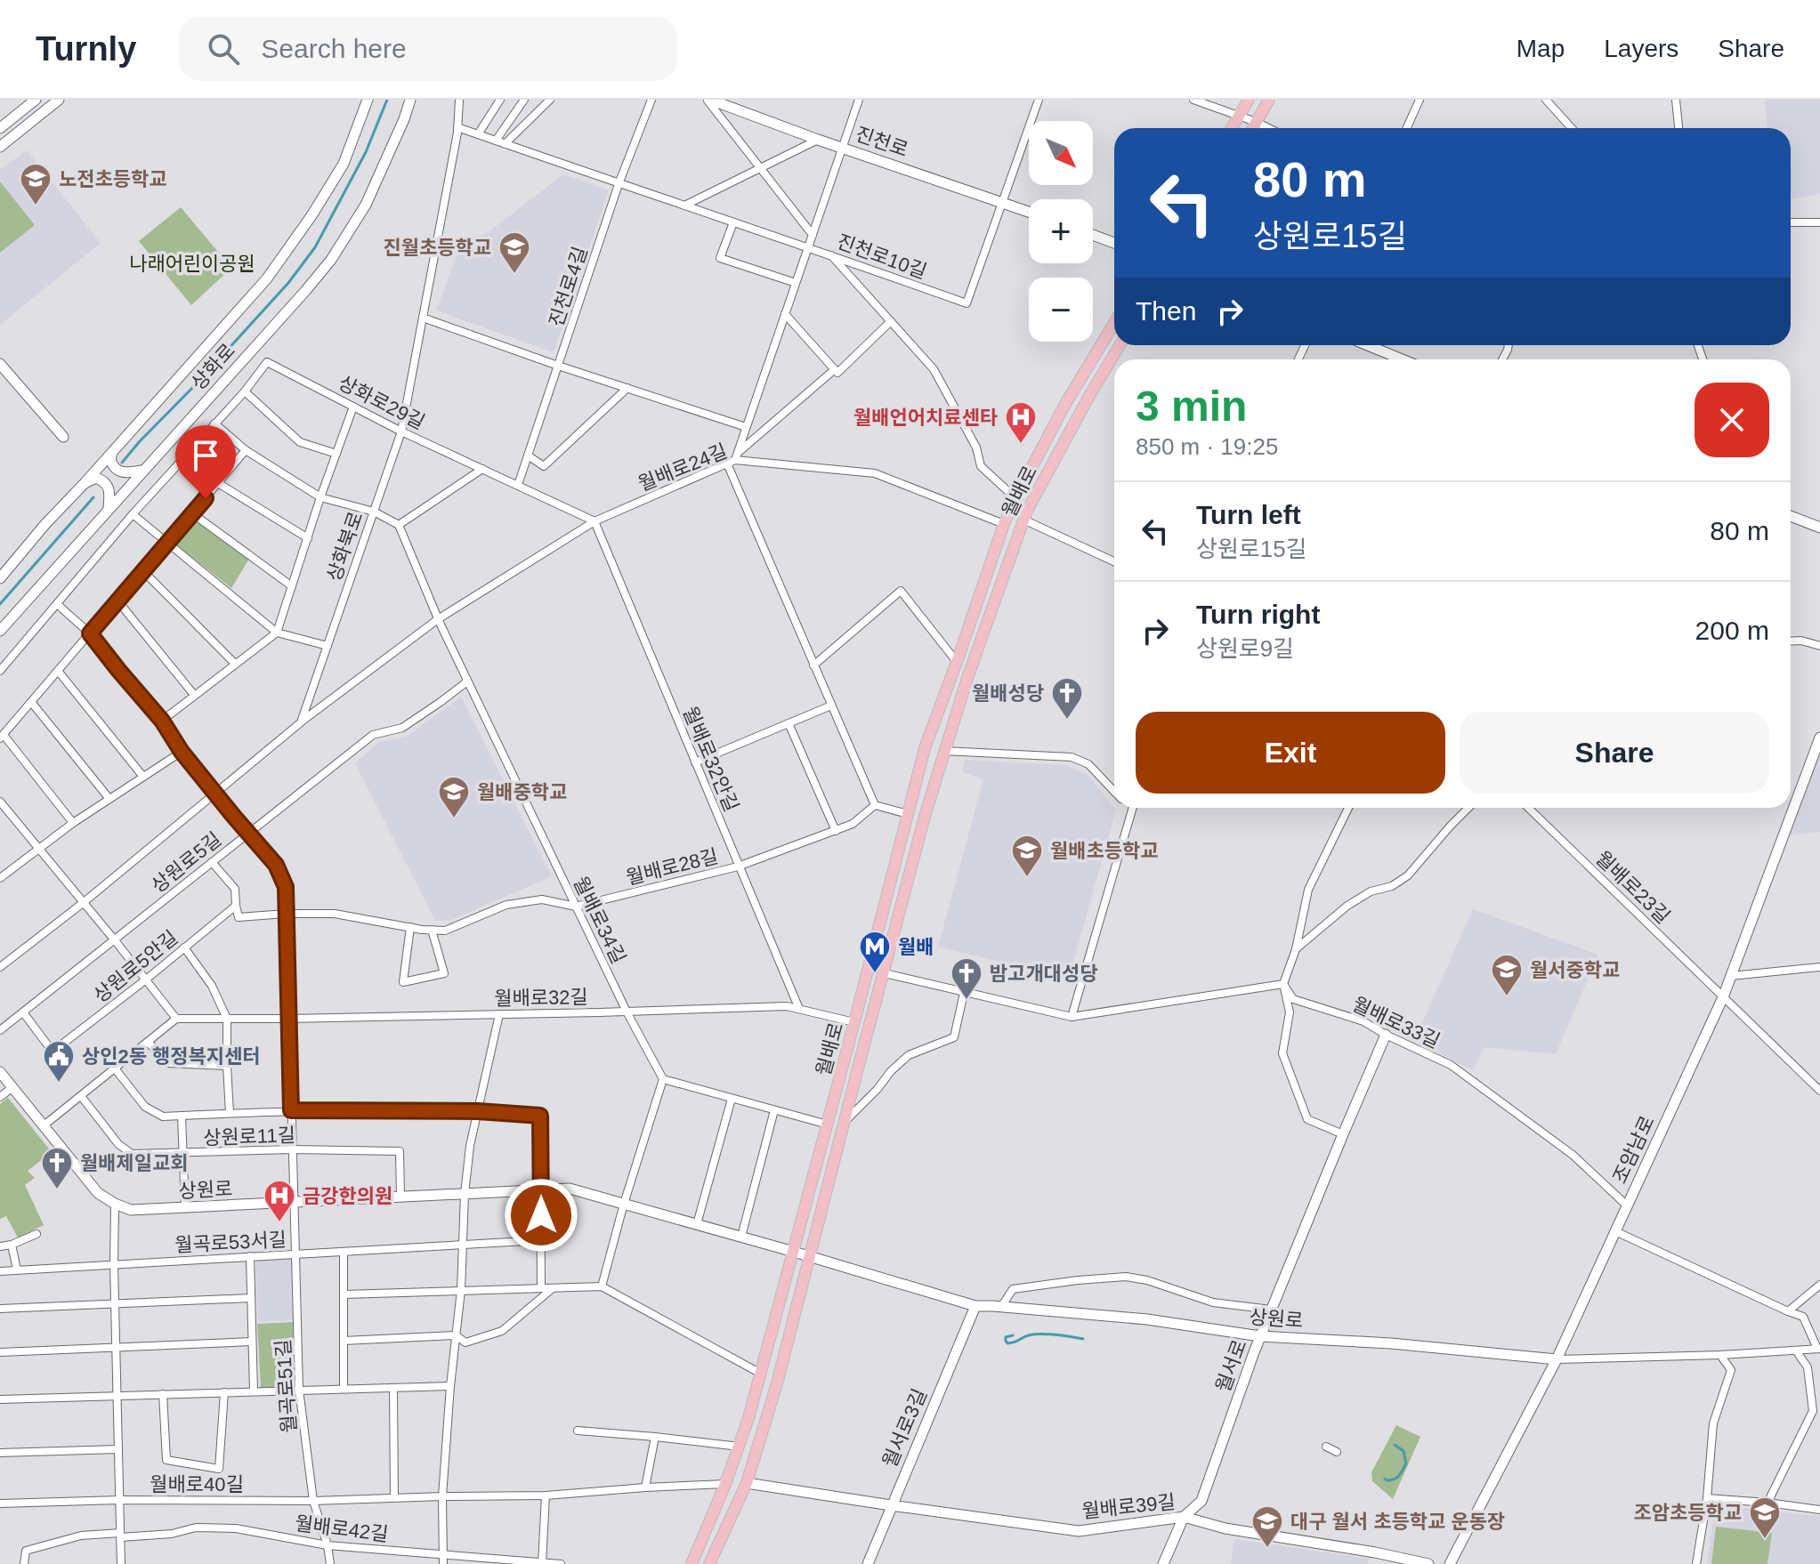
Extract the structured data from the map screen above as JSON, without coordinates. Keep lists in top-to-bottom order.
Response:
{
  "streets": {
    "main road": ["월배로"],
    "street": [
      "진천로",
      "진천로10길",
      "진천로4길",
      "상화로",
      "상화로29길",
      "월배로24길",
      "상화북로",
      "월배로32안길",
      "상원로5길",
      "월배로28길",
      "월배로23길",
      "월배로34길",
      "상원로5안길",
      "월배로32길",
      "월배로33길",
      "상원로11길",
      "조암남로",
      "상원로",
      "월곡로53서길",
      "월서로",
      "월곡로51길",
      "월서로3길",
      "월배로40길",
      "월배로39길",
      "월배로42길"
    ]
  },
  "crossings": [
    ["진천로", "진천로10길"],
    ["진천로10길", "진천로4길"],
    ["진천로10길", "상화북로"],
    ["진천로4길", "상화로29길"],
    ["상화로29길", "월배로24길"],
    ["상화로29길", "상화북로"],
    ["상화로29길", "월배로32안길"],
    ["월배로24길", "월배로"],
    ["월배로24길", "상화북로"],
    ["월배로24길", "월배로32안길"],
    ["월배로24길", "월배로34길"],
    ["월배로", "월배로32길"],
    ["월배로", "상원로"],
    ["월배로", "월배로40길"],
    ["월배로", "월배로39길"],
    ["월배로32안길", "월배로28길"],
    ["월배로32안길", "월배로32길"],
    ["상원로5길", "월배로34길"],
    ["상원로5길", "상원로5안길"],
    ["상원로5길", "월곡로51길"],
    ["월배로28길", "월배로34길"],
    ["월배로28길", "상원로5안길"],
    ["월배로28길", "월곡로51길"],
    ["월배로23길", "조암남로"],
    ["월배로34길", "월배로32길"],
    ["월배로32길", "월곡로51길"],
    ["월배로33길", "조암남로"],
    ["월배로33길", "월서로"],
    ["상원로11길", "상원로"],
    ["상원로11길", "월곡로51길"],
    ["조암남로", "상원로"],
    ["상원로", "월서로"],
    ["상원로", "월곡로51길"],
    ["상원로", "월서로3길"],
    ["월곡로53서길", "월곡로51길"],
    ["월서로", "월배로39길"],
    ["월곡로51길", "월배로40길"],
    ["월곡로51길", "월배로42길"],
    ["월서로3길", "월배로39길"]
  ],
  "parks": ["나래어린이공원"],
  "places": {
    "school or university": [
      "노전초등학교",
      "진월초등학교",
      "월배중학교",
      "월배초등학교",
      "월서중학교",
      "조암초등학교",
      "대구 월서 초등학교 운동장"
    ],
    "hospital": ["월배언어치료센타", "금강한의원"],
    "church": ["월배성당", "밤고개대성당", "월배제일교회"],
    "metro station": ["월배"],
    "public building": ["상인2동 행정복지센터"]
  },
  "north": "bottom right",
  "page": {
    "header": "Turnly",
    "search": "Search here",
    "nav": ["Map", "Layers", "Share"],
    "map_buttons": ["+", "−"],
    "turn": ["80 m", "상원로15길"],
    "then": "Then",
    "heading": ["3 min", "850 m · 19:25"],
    "list": [
      {
        "name": "Turn left",
        "note": "상원로15길",
        "value": "80 m"
      },
      {
        "name": "Turn right",
        "note": "상원로9길",
        "value": "200 m"
      }
    ],
    "buttons": ["Exit", "Share"]
  }
}
